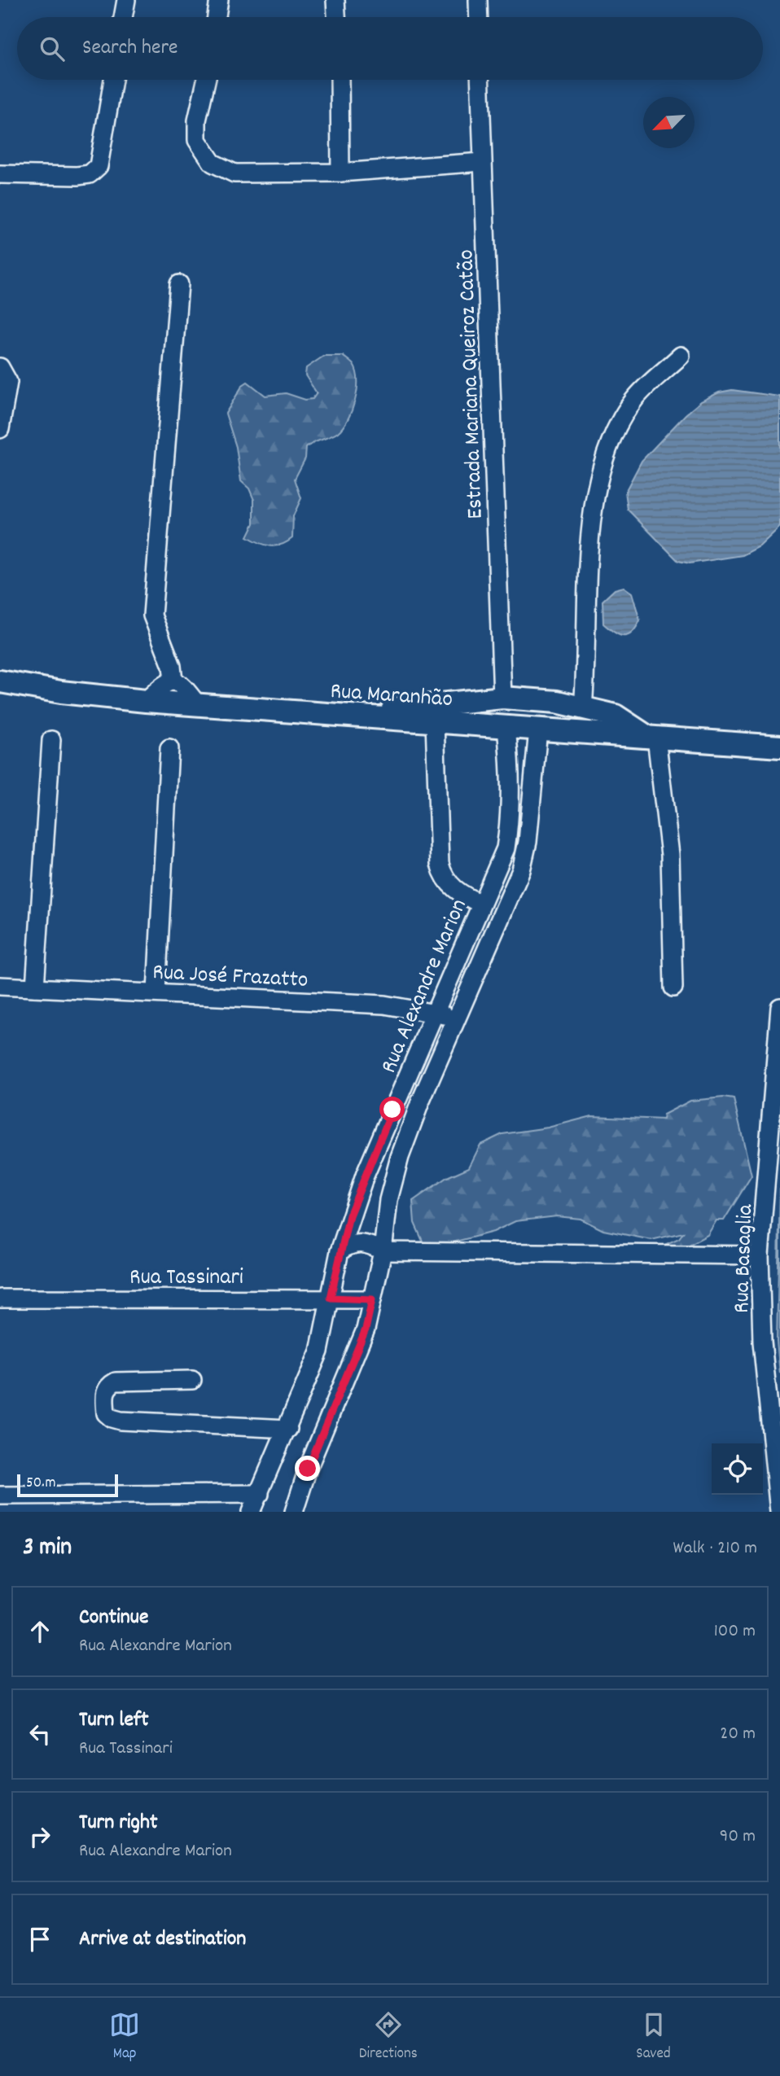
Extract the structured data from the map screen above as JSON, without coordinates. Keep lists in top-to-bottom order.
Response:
{
  "streets": {
    "main road": ["Rua Maranhão"],
    "street": [
      "Estrada Mariana Queiroz Catão",
      "Rua José Frazatto",
      "Rua Alexandre Marion",
      "Rua Basaglia",
      "Rua Tassinari"
    ]
  },
  "crossings": [
    ["Rua Maranhão", "Rua Alexandre Marion"],
    ["Rua José Frazatto", "Rua Alexandre Marion"],
    ["Rua Alexandre Marion", "Rua Tassinari"]
  ],
  "scale_bar": "50 m",
  "north": "bottom left",
  "page": {
    "search": "Search here",
    "scale": "50 m",
    "heading": ["3 min", "Walk · 210 m"],
    "list": [
      ["Continue", "Rua Alexandre Marion", "100 m"],
      ["Turn left", "Rua Tassinari", "20 m"],
      ["Turn right", "Rua Alexandre Marion", "90 m"],
      "Arrive at destination"
    ],
    "nav": ["Map", "Directions", "Saved"]
  }
}
